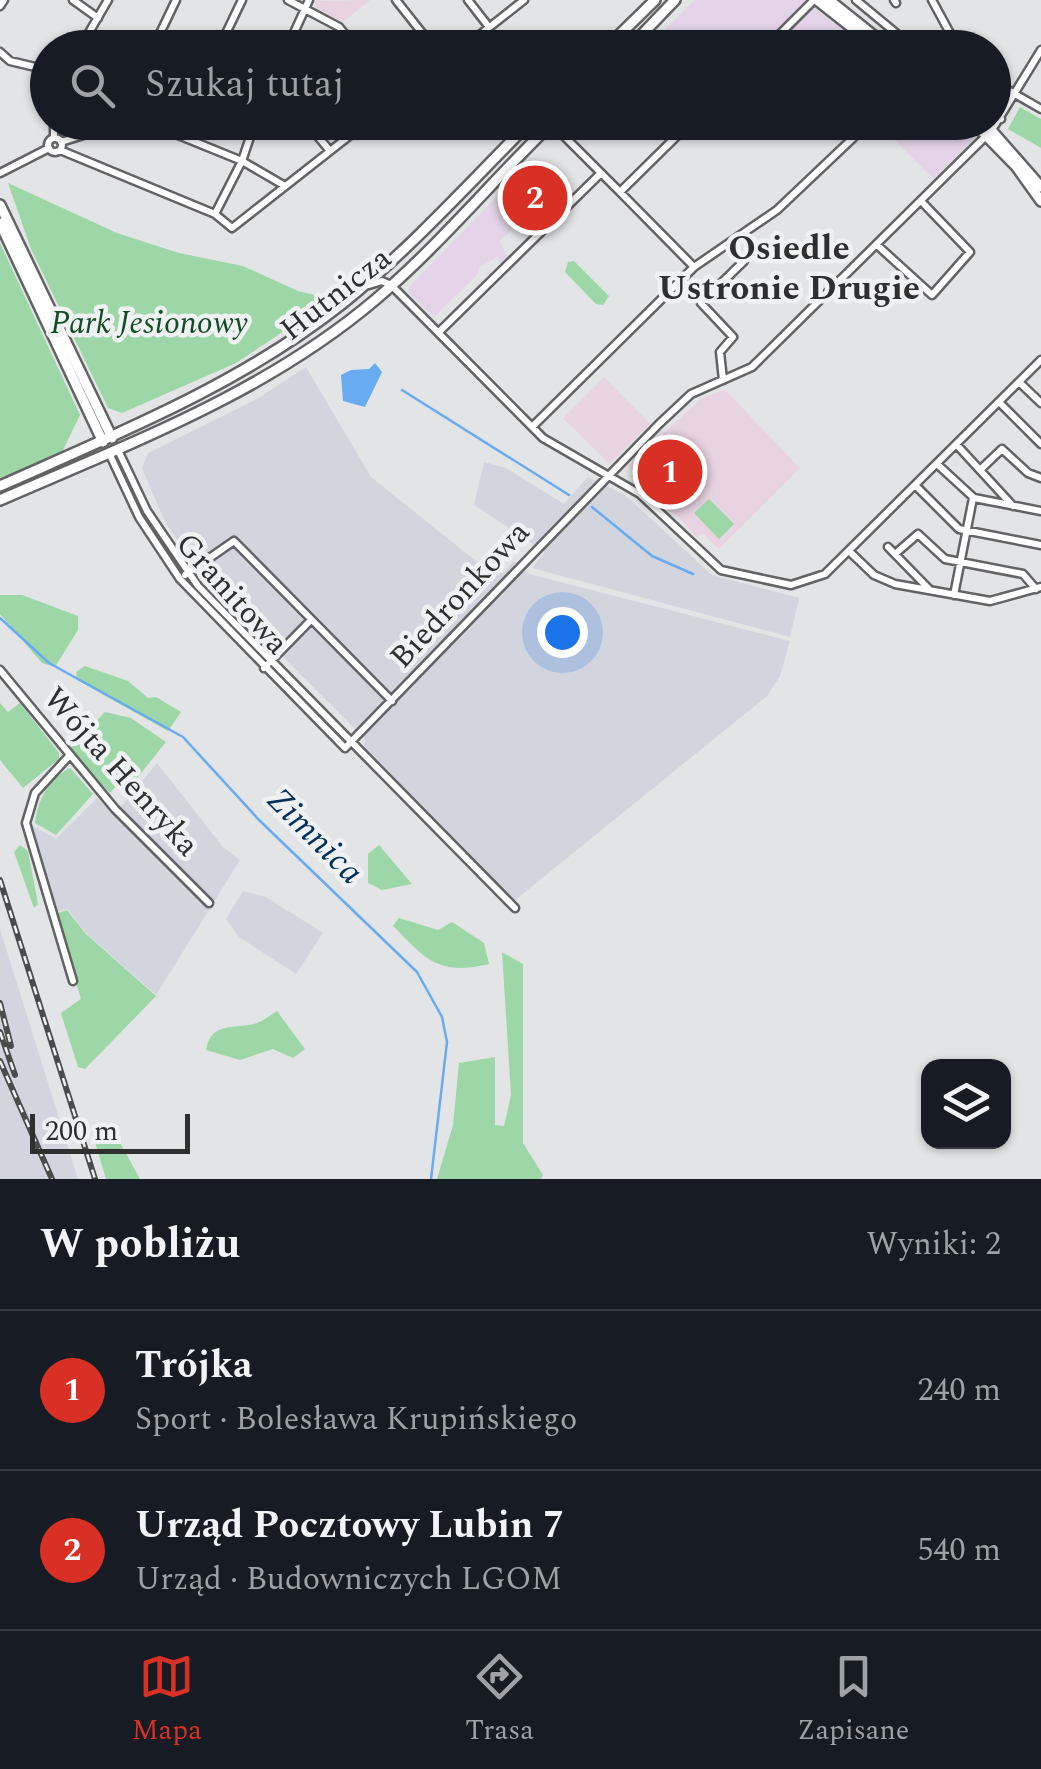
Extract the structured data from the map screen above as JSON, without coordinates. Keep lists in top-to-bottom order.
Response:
{
  "streets": {
    "main road": ["Hutnicza"],
    "street": ["Granitowa", "Biedronkowa", "Wójta Henryka"]
  },
  "crossings": [
    ["Hutnicza", "Granitowa"],
    ["Granitowa", "Biedronkowa"]
  ],
  "districts": ["Osiedle Ustronie Drugie"],
  "water": ["Zimnica"],
  "parks": ["Park Jesionowy"],
  "scale_bar": "200 m",
  "page": {
    "search": "Szukaj tutaj",
    "pins": ["2", "1"],
    "scale": "200 m",
    "heading": ["W pobliżu", "Wyniki: 2"],
    "list": [
      {
        "mark": "1",
        "name": "Trójka",
        "note": "Sport · Bolesława Krupińskiego",
        "value": "240 m"
      },
      {
        "mark": "2",
        "name": "Urząd Pocztowy Lubin 7",
        "note": "Urząd · Budowniczych LGOM",
        "value": "540 m"
      }
    ],
    "nav": ["Mapa", "Trasa", "Zapisane"]
  }
}
